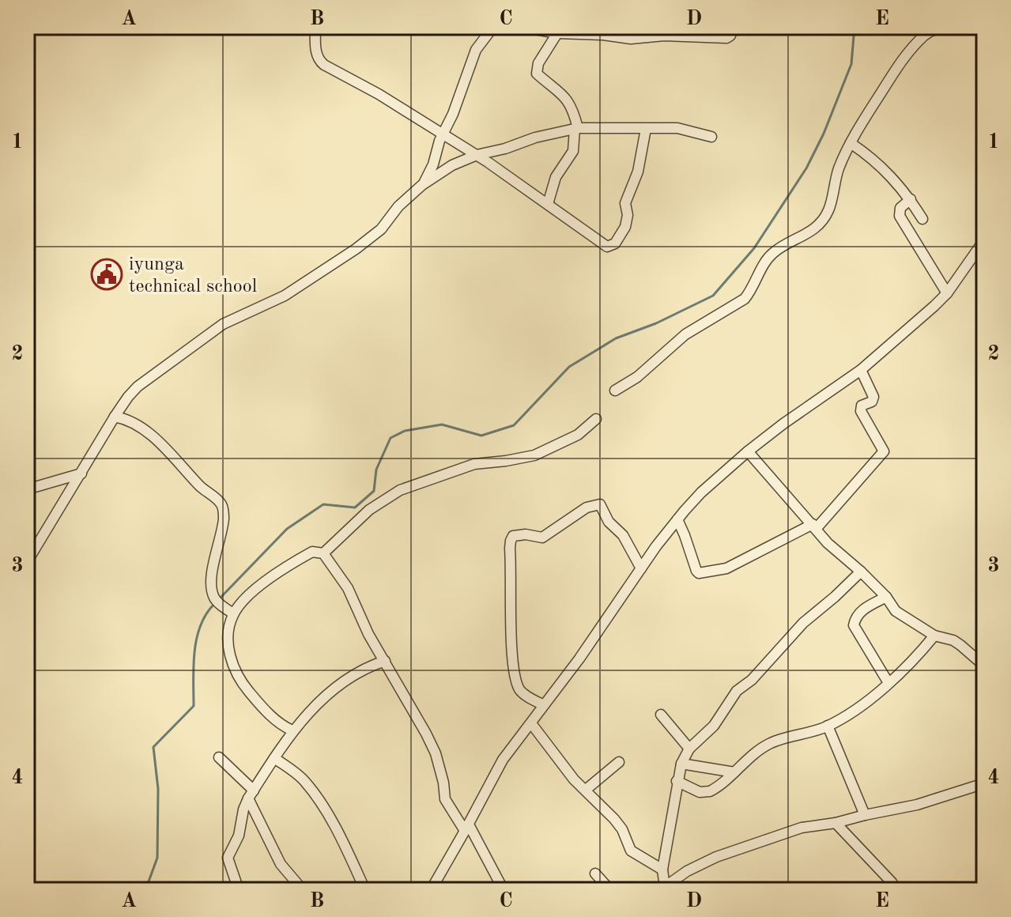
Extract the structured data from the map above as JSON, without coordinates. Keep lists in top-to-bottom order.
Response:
{
  "places": {
    "public building": ["iyunga technical school"]
  },
  "grid": {
    "columns": [
      "A",
      "B",
      "C",
      "D",
      "E"
    ],
    "rows": [
      "1",
      "2",
      "3",
      "4"
    ]
  }
}
